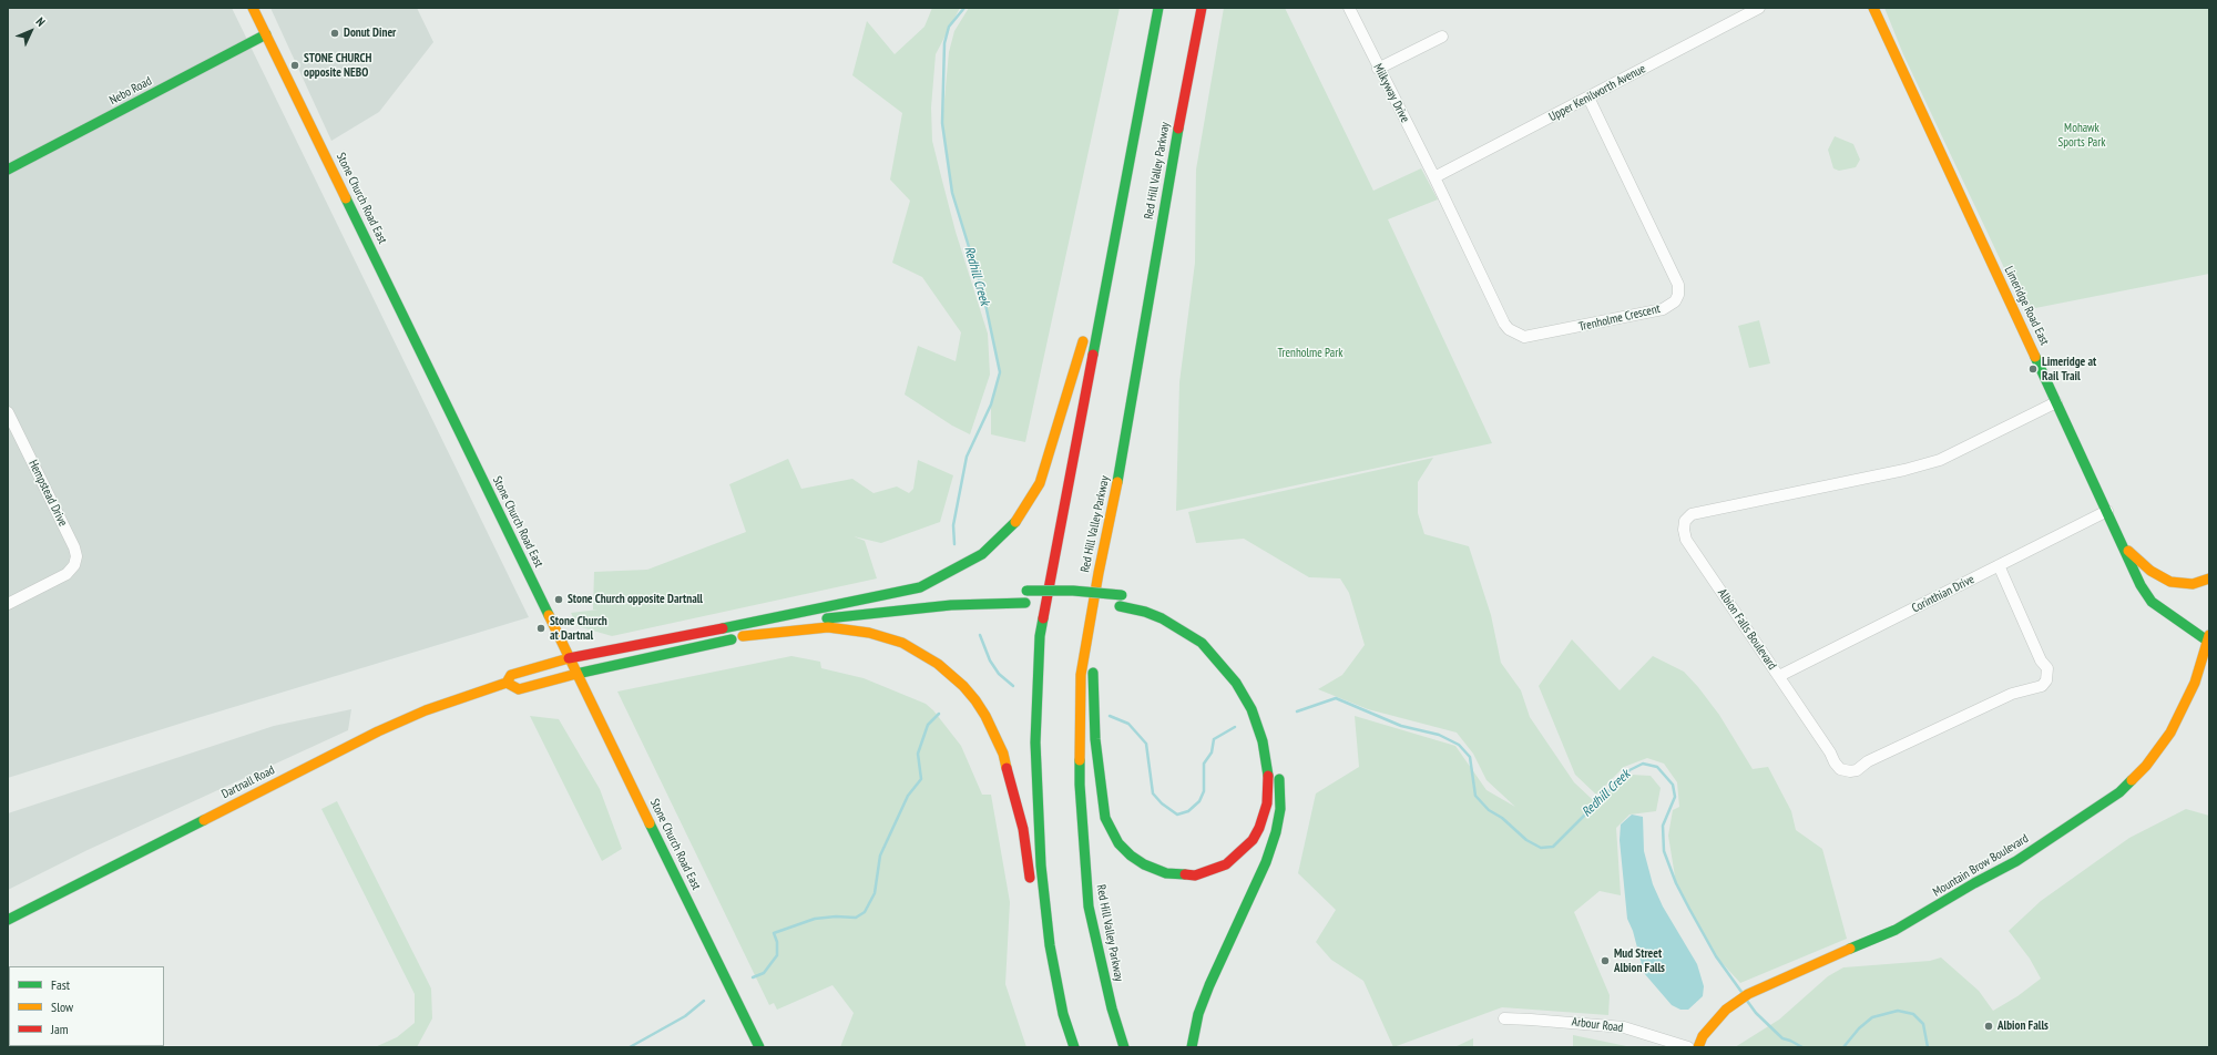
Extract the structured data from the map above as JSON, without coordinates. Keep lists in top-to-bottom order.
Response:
{
  "streets": {
    "main road": [
      "Nebo Road",
      "Red Hill Valley Parkway",
      "Stone Church Road East",
      "Limeridge Road East",
      "Dartnall Road",
      "Mountain Brow Boulevard"
    ],
    "street": [
      "Milkyway Drive",
      "Upper Kenilworth Avenue",
      "Trenholme Crescent",
      "Hempstead Drive",
      "Corinthian Drive",
      "Albion Falls Boulevard",
      "Arbour Road"
    ]
  },
  "crossings": [
    ["Nebo Road", "Stone Church Road East"],
    ["Milkyway Drive", "Upper Kenilworth Avenue"],
    ["Milkyway Drive", "Trenholme Crescent"],
    ["Upper Kenilworth Avenue", "Trenholme Crescent"],
    ["Stone Church Road East", "Dartnall Road"],
    ["Limeridge Road East", "Corinthian Drive"],
    ["Limeridge Road East", "Albion Falls Boulevard"],
    ["Limeridge Road East", "Mountain Brow Boulevard"],
    ["Corinthian Drive", "Albion Falls Boulevard"]
  ],
  "water": ["Redhill Creek"],
  "parks": ["Mohawk Sports Park", "Trenholme Park"],
  "places": [
    "Donut Diner",
    "STONE CHURCH opposite NEBO",
    "Limeridge at Rail Trail",
    "Stone Church opposite Dartnall",
    "Stone Church at Dartnal",
    "Mud Street Albion Falls",
    "Albion Falls"
  ],
  "legend": ["Fast", "Slow", "Jam"],
  "north": "top right"
}
